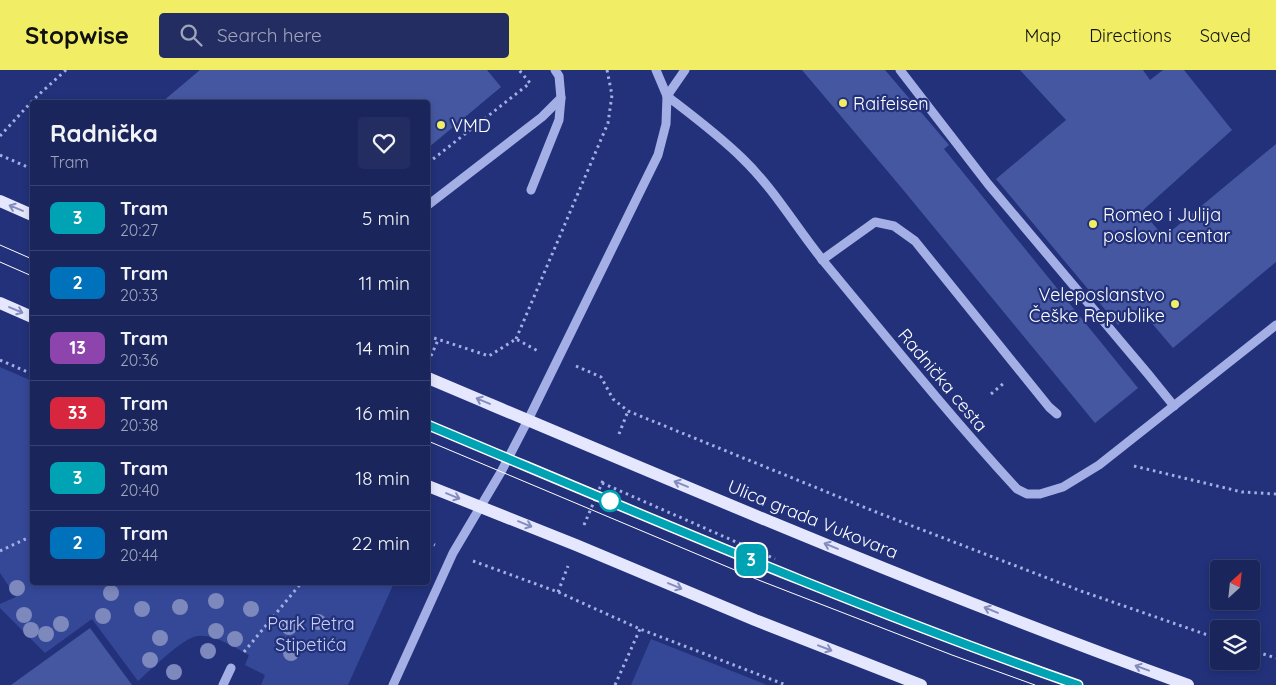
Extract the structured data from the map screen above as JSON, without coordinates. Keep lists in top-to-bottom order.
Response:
{
  "streets": {
    "main road": ["Ulica grada Vukovara"],
    "street": ["Radnička cesta"]
  },
  "crossings": [
    ["Radnička cesta", "Ulica grada Vukovara"]
  ],
  "parks": ["Park Petra Stipetića"],
  "places": [
    "Raifeisen",
    "VMD",
    "Romeo i Julija poslovni centar",
    "Veleposlanstvo Češke Republike"
  ],
  "lines": ["tram line 3"],
  "north": "top right",
  "page": {
    "header": "Stopwise",
    "search": "Search here",
    "nav": ["Map", "Directions", "Saved"],
    "on_map": "3",
    "heading": ["Radnička", "Tram"],
    "list": [
      {
        "mark": "3",
        "name": "Tram",
        "note": "20:27",
        "value": "5 min"
      },
      {
        "mark": "2",
        "name": "Tram",
        "note": "20:33",
        "value": "11 min"
      },
      {
        "mark": "13",
        "name": "Tram",
        "note": "20:36",
        "value": "14 min"
      },
      {
        "mark": "33",
        "name": "Tram",
        "note": "20:38",
        "value": "16 min"
      },
      {
        "mark": "3",
        "name": "Tram",
        "note": "20:40",
        "value": "18 min"
      },
      {
        "mark": "2",
        "name": "Tram",
        "note": "20:44",
        "value": "22 min"
      }
    ]
  }
}
